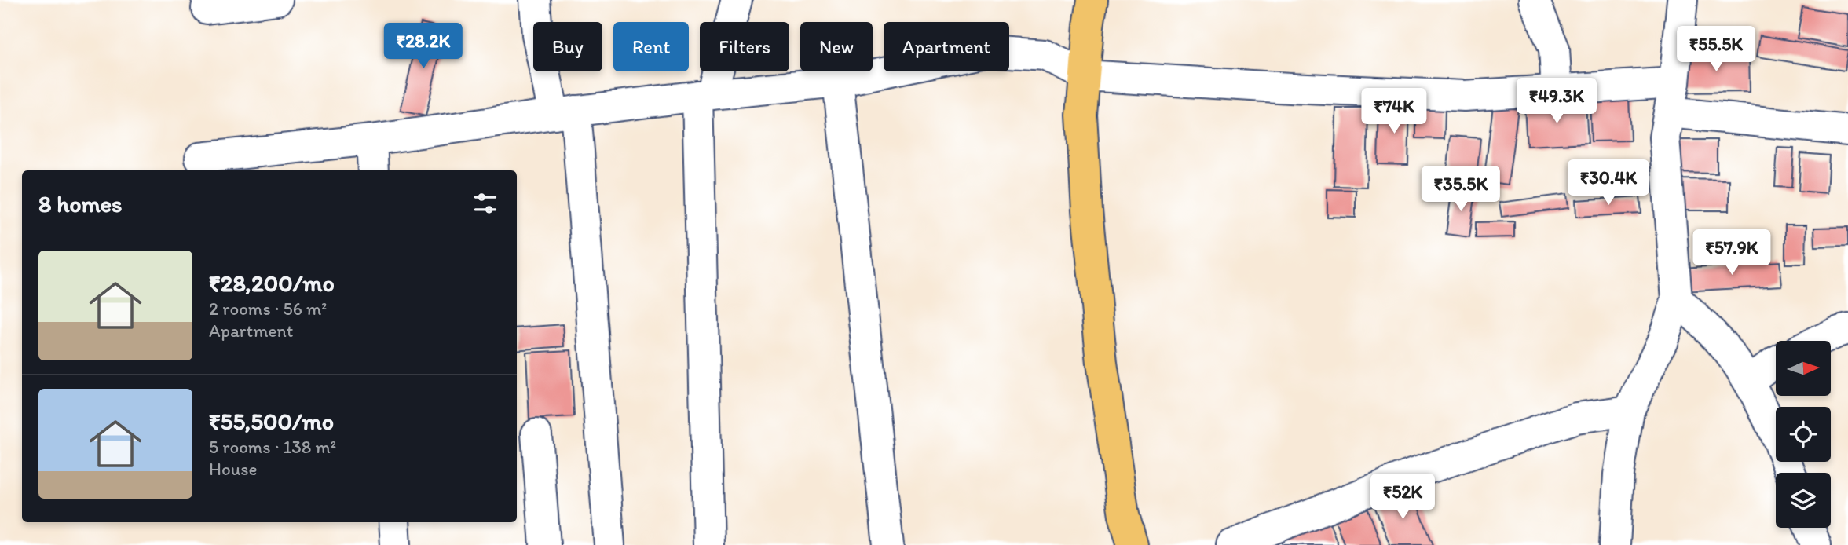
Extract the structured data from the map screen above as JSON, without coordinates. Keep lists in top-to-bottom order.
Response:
{
  "north": "right",
  "page": {
    "chip": [
      "Buy",
      "Rent",
      "Filters",
      "New",
      "Apartment"
    ],
    "price": [
      "₹28.2K",
      "₹55.5K",
      "₹49.3K",
      "₹74K",
      "₹30.4K",
      "₹35.5K",
      "₹57.9K",
      "₹52K"
    ],
    "heading": "8 homes",
    "list": [
      {
        "name": "₹28,200/mo",
        "note": "2 rooms · 56 m² · Apartment"
      },
      {
        "name": "₹55,500/mo",
        "note": "5 rooms · 138 m² · House"
      }
    ]
  }
}
